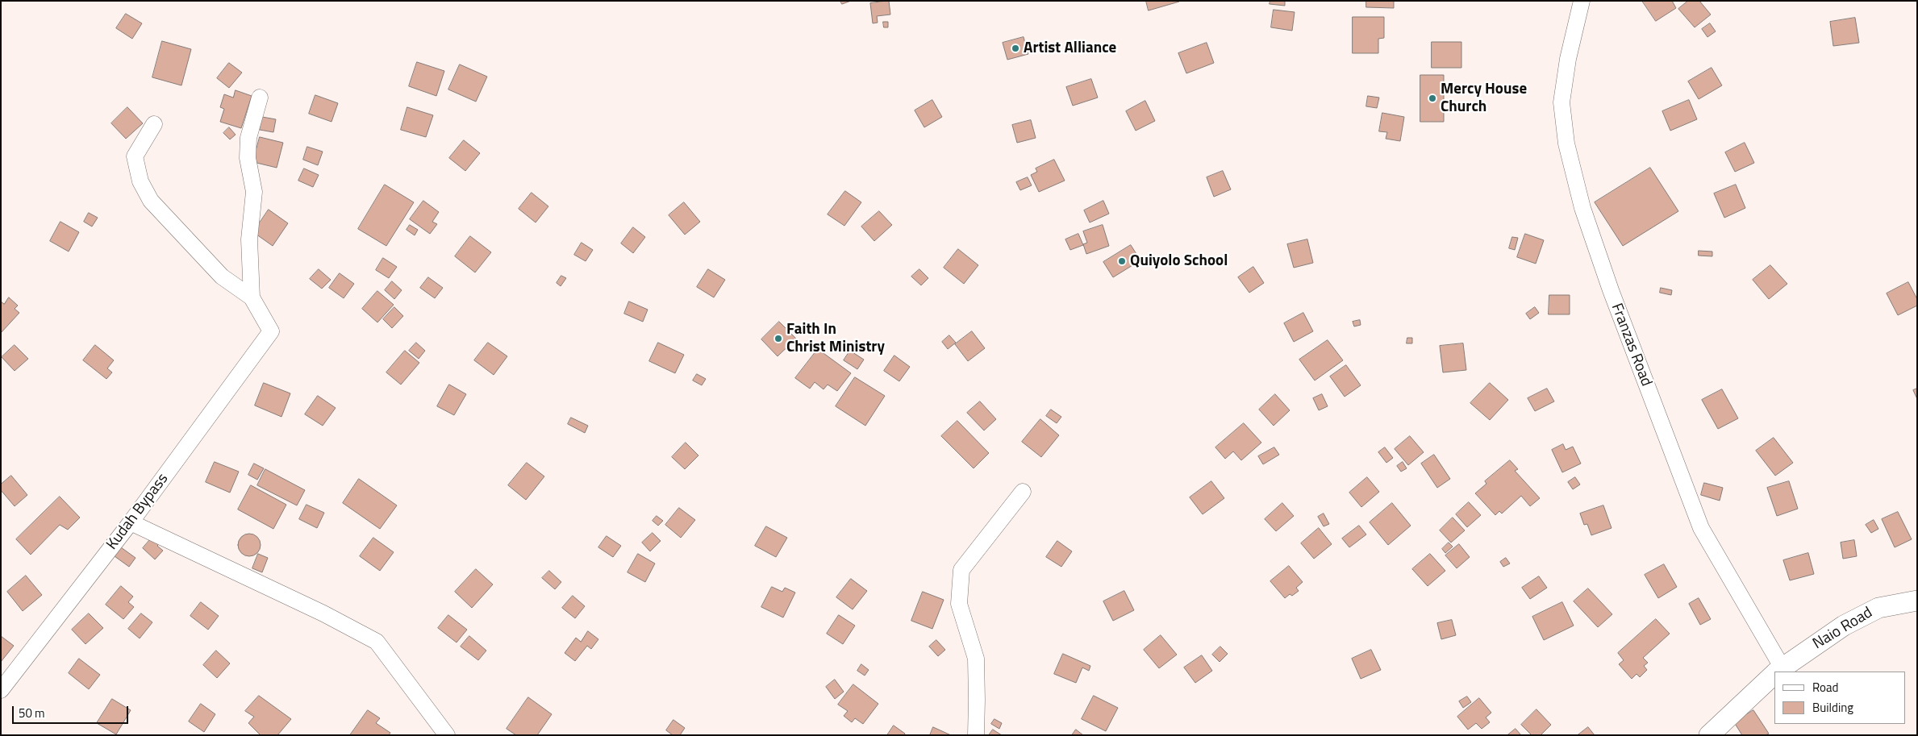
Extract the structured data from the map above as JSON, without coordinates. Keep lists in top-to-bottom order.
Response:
{
  "streets": {
    "street": ["Franzas Road", "Kudah Bypass", "Naio Road"]
  },
  "crossings": [
    ["Franzas Road", "Naio Road"]
  ],
  "places": [
    "Artist Alliance",
    "Mercy House Church",
    "Quiyolo School",
    "Faith In Christ Ministry"
  ],
  "legend": ["Road", "Building"],
  "scale_bar": "50 m"
}
